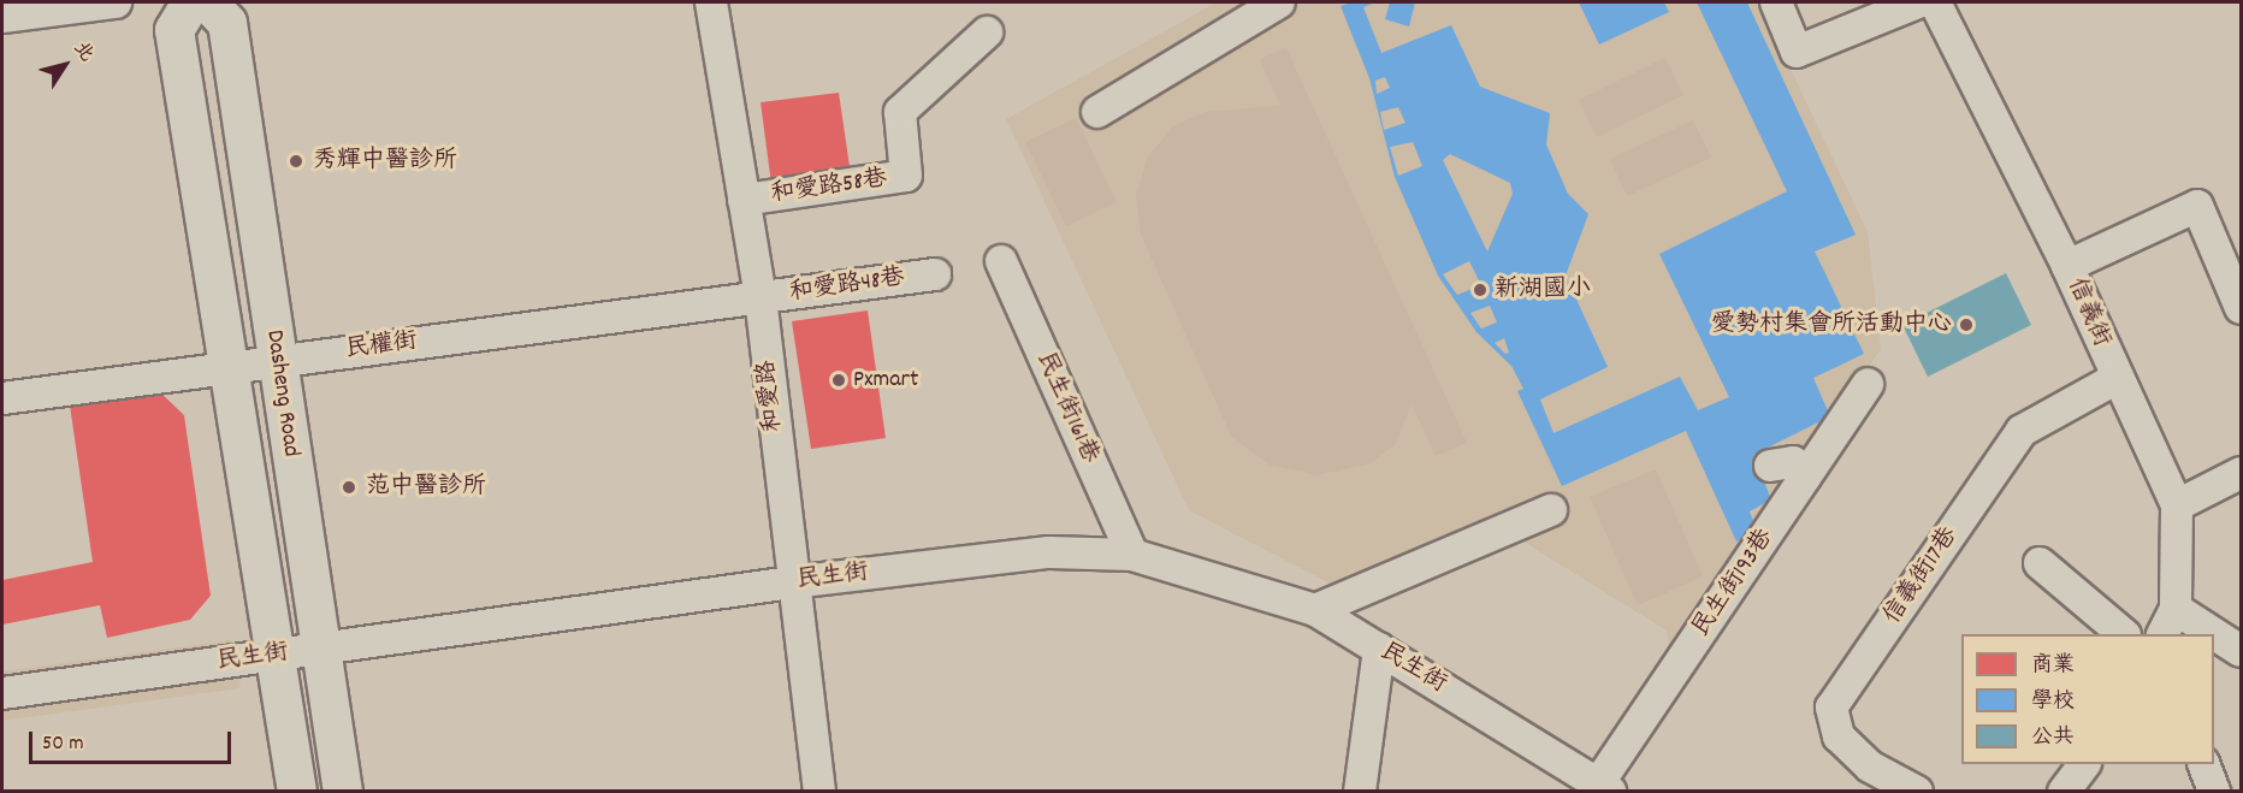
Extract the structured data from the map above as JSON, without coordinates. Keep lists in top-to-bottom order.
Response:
{
  "streets": {
    "main road": ["Dasheng Road"],
    "street": [
      "和愛路58巷",
      "和愛路48巷",
      "信義街",
      "民權街",
      "和愛路",
      "民生街161巷",
      "信義街17巷",
      "民生街",
      "民生街193巷"
    ]
  },
  "crossings": [
    ["和愛路58巷", "和愛路"],
    ["和愛路48巷", "民權街"],
    ["和愛路48巷", "和愛路"],
    ["信義街", "信義街17巷"],
    ["民權街", "Dasheng Road"],
    ["民權街", "和愛路"],
    ["Dasheng Road", "民生街"],
    ["和愛路", "民生街"],
    ["民生街161巷", "民生街"],
    ["民生街", "民生街193巷"]
  ],
  "places": [
    "秀輝中醫診所",
    "新湖國小",
    "愛勢村集會所活動中心",
    "Pxmart",
    "范中醫診所"
  ],
  "legend": ["商業", "學校", "公共"],
  "scale_bar": "50 m",
  "north": "top right"
}
